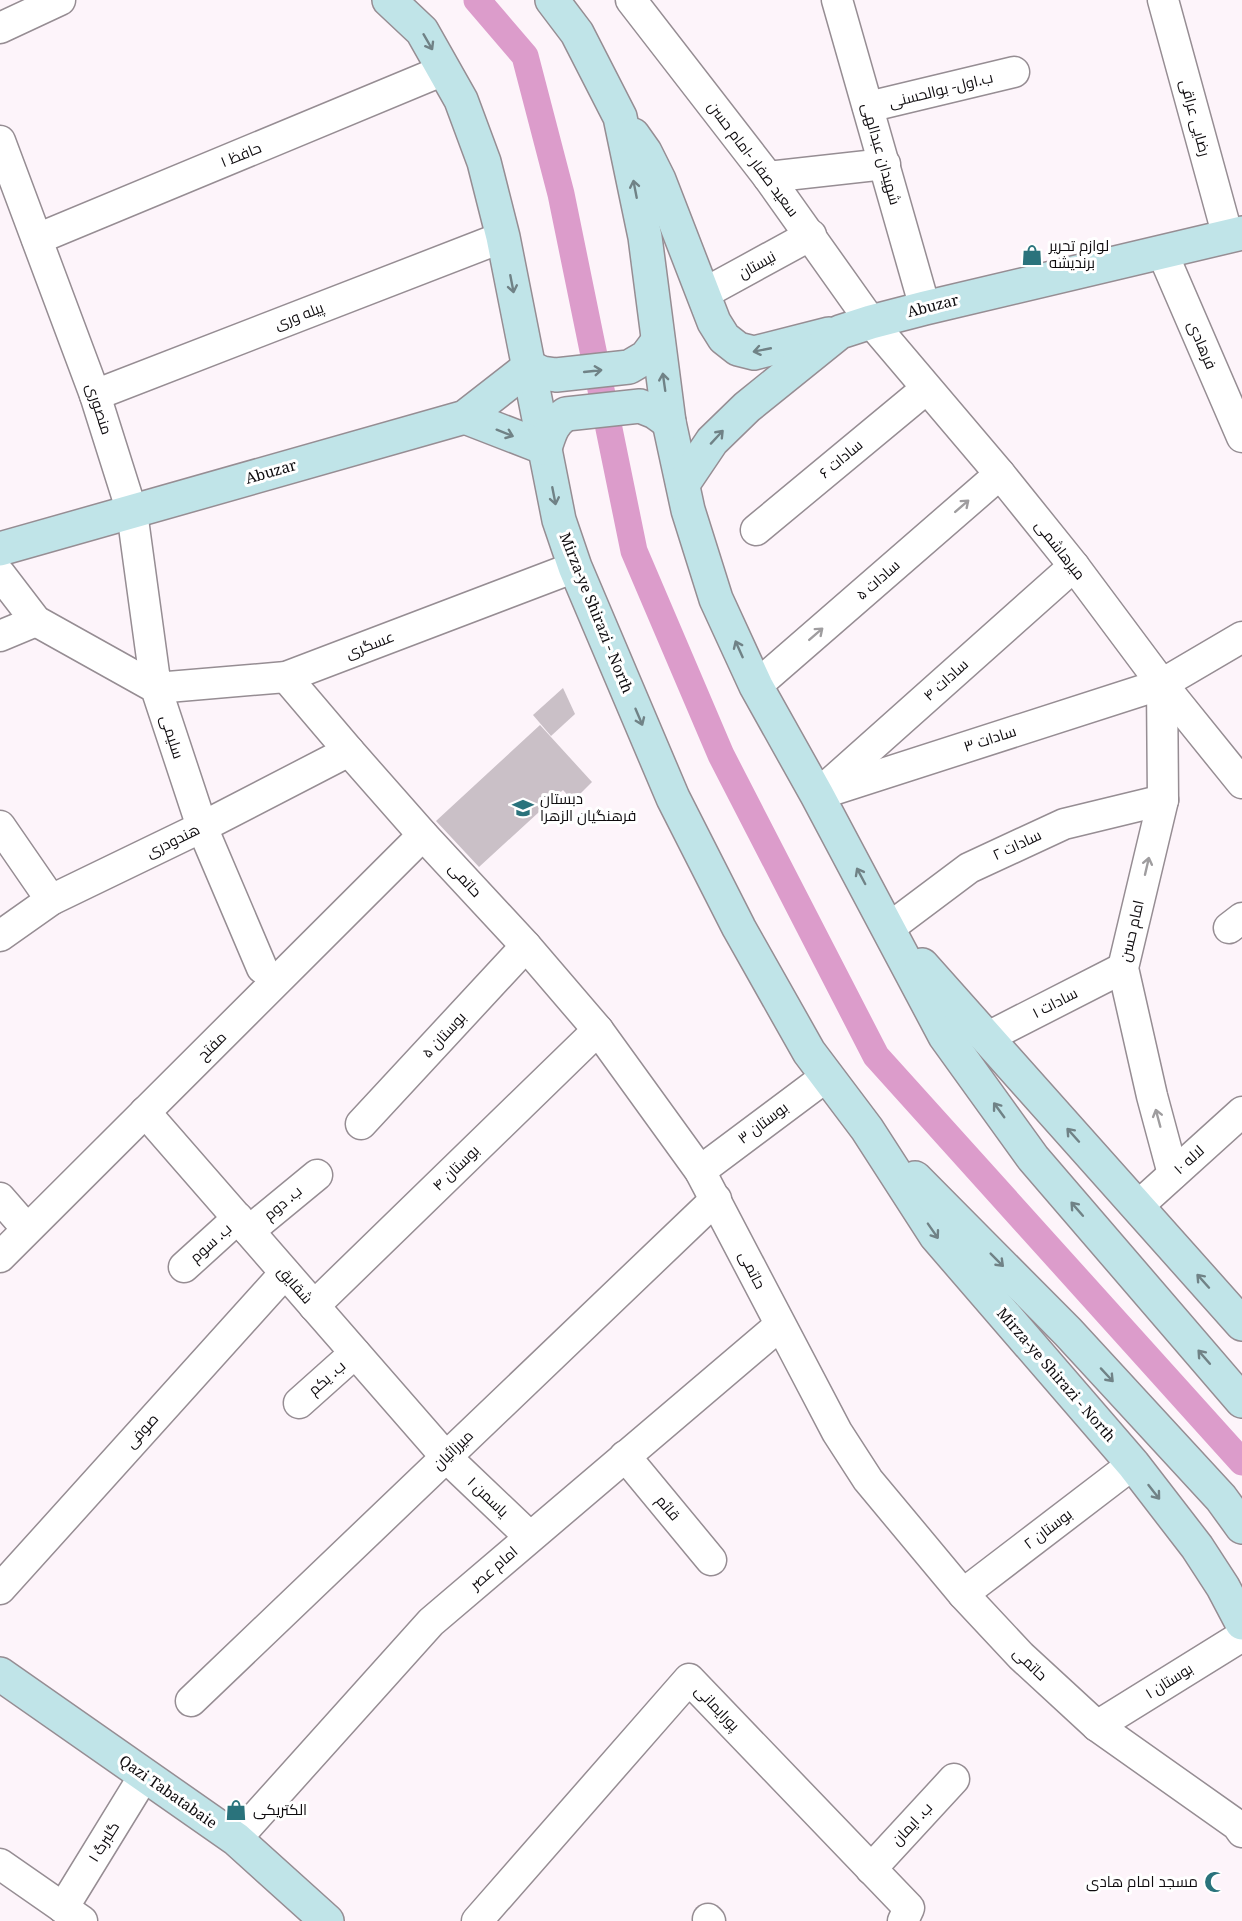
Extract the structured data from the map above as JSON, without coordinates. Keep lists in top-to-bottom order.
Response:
{
  "streets": {
    "main road": ["Abuzar", "Mirza-ye Shirazi - North", "Qazi Tabatabaie"],
    "street": [
      "ب.اول- بوالحسنی",
      "رضایی عراقی",
      "شهیدان عبدالهی",
      "حافظ ۱",
      "سعید صفار -امام حسن",
      "نیستان",
      "پیله وری",
      "فرهادی",
      "منصوری",
      "سادات ۶",
      "میرهاشمی",
      "سادات ۵",
      "عسگری",
      "سادات ۴",
      "سلیمی",
      "سادات ۳",
      "هندودری",
      "سادات ۲",
      "حاتمی",
      "امام حسن",
      "سادات ۱",
      "بوستان ۵",
      "مفتح",
      "بوستان ۳",
      "لاله ۱۰",
      "بوستان ۴",
      "ب. دوم",
      "ب. سوم",
      "شقایق",
      "ب. یکم",
      "صوفی",
      "میرزائیان",
      "یاسمن ۱",
      "قائم",
      "بوستان ۲",
      "امام عصر",
      "بوستان ۱",
      "پورایمانی",
      "ب. ایمان",
      "گلبرگ ۱"
    ]
  },
  "crossings": [
    ["ب.اول- بوالحسنی", "شهیدان عبدالهی"],
    ["رضایی عراقی", "Abuzar"],
    ["شهیدان عبدالهی", "Abuzar"],
    ["حافظ ۱", "منصوری"],
    ["حافظ ۱", "Mirza-ye Shirazi - North"],
    ["سعید صفار -امام حسن", "نیستان"],
    ["سعید صفار -امام حسن", "Abuzar"],
    ["سعید صفار -امام حسن", "میرهاشمی"],
    ["Abuzar", "فرهادی"],
    ["Abuzar", "منصوری"],
    ["Abuzar", "میرهاشمی"],
    ["Abuzar", "Mirza-ye Shirazi - North"],
    ["پیله وری", "منصوری"],
    ["پیله وری", "Mirza-ye Shirazi - North"],
    ["منصوری", "عسگری"],
    ["منصوری", "سلیمی"],
    ["سادات ۶", "میرهاشمی"],
    ["میرهاشمی", "سادات ۵"],
    ["میرهاشمی", "سادات ۴"],
    ["میرهاشمی", "سادات ۳"],
    ["میرهاشمی", "امام حسن"],
    ["Mirza-ye Shirazi - North", "عسگری"],
    ["Mirza-ye Shirazi - North", "بوستان ۳"],
    ["Mirza-ye Shirazi - North", "بوستان ۲"],
    ["عسگری", "سلیمی"],
    ["عسگری", "حاتمی"],
    ["سادات ۴", "سادات ۳"],
    ["سلیمی", "هندودری"],
    ["سادات ۳", "امام حسن"],
    ["هندودری", "حاتمی"],
    ["سادات ۲", "امام حسن"],
    ["حاتمی", "بوستان ۵"],
    ["حاتمی", "مفتح"],
    ["حاتمی", "بوستان ۳"],
    ["حاتمی", "بوستان ۴"],
    ["حاتمی", "میرزائیان"],
    ["حاتمی", "بوستان ۲"],
    ["حاتمی", "امام عصر"],
    ["حاتمی", "بوستان ۱"],
    ["امام حسن", "سادات ۱"],
    ["امام حسن", "لاله ۱۰"],
    ["مفتح", "شقایق"],
    ["بوستان ۴", "شقایق"],
    ["ب. دوم", "ب. سوم"],
    ["ب. دوم", "شقایق"],
    ["ب. سوم", "شقایق"],
    ["شقایق", "ب. یکم"],
    ["شقایق", "صوفی"],
    ["شقایق", "میرزائیان"],
    ["شقایق", "یاسمن ۱"],
    ["میرزائیان", "یاسمن ۱"],
    ["یاسمن ۱", "امام عصر"],
    ["قائم", "امام عصر"],
    ["امام عصر", "Qazi Tabatabaie"],
    ["پورایمانی", "ب. ایمان"],
    ["Qazi Tabatabaie", "گلبرگ ۱"]
  ],
  "one_way": ["سادات ۵", "امام حسن"],
  "places": {
    "shop": ["لوازم تحریر برندیشه", "الکتریکی"],
    "school or university": ["دبستان فرهنگیان الزهرا"],
    "mosque": ["مسجد امام هادی"]
  }
}
